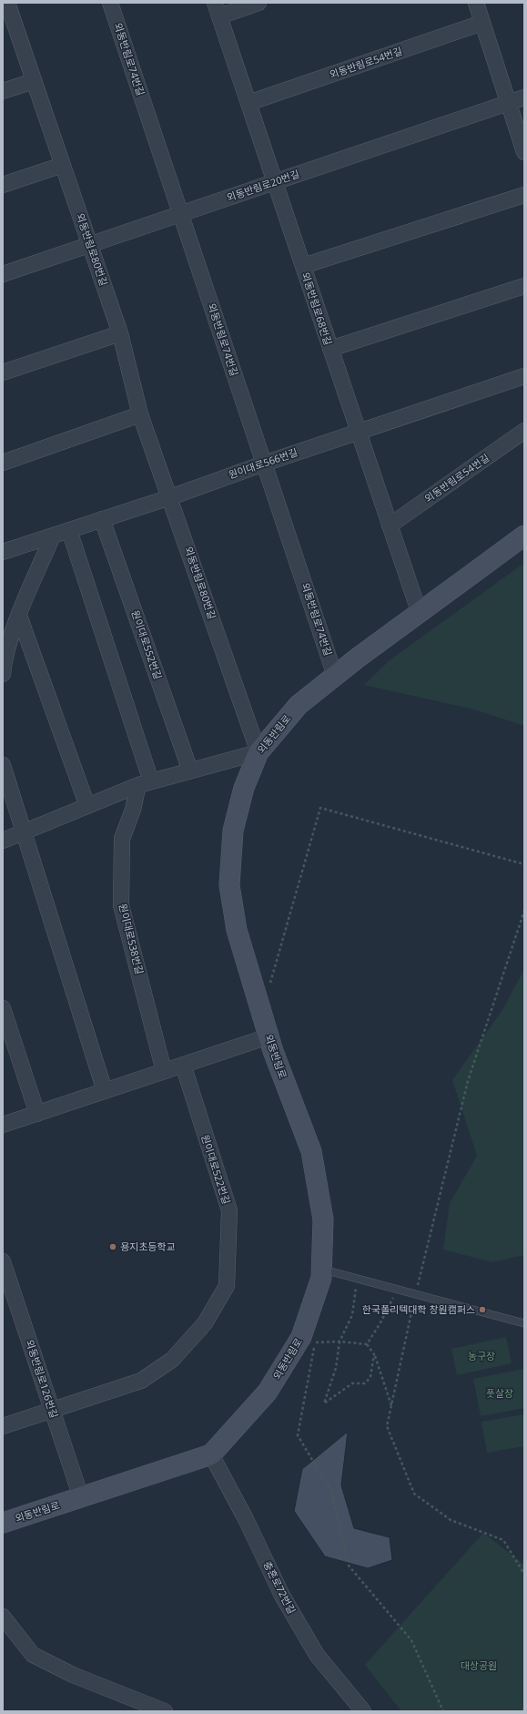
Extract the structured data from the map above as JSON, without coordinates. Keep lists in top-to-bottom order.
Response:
{
  "streets": {
    "main road": ["외동반림로"],
    "street": [
      "외동반림로74번길",
      "외동반림로54번길",
      "외동반림로20번길",
      "외동반림로80번길",
      "외동반림로68번길",
      "원이대로566번길",
      "원이대로552번길",
      "원이대로538번길",
      "원이대로522번길",
      "외동반림로126번길",
      "충혼로72번길"
    ]
  },
  "crossings": [
    ["외동반림로74번길", "외동반림로20번길"],
    ["외동반림로74번길", "원이대로566번길"],
    ["외동반림로74번길", "외동반림로"],
    ["외동반림로54번길", "외동반림로68번길"],
    ["외동반림로20번길", "외동반림로80번길"],
    ["외동반림로20번길", "외동반림로68번길"],
    ["외동반림로80번길", "원이대로566번길"],
    ["외동반림로80번길", "외동반림로"],
    ["외동반림로68번길", "원이대로566번길"],
    ["외동반림로68번길", "외동반림로"],
    ["원이대로566번길", "원이대로552번길"],
    ["외동반림로", "외동반림로126번길"],
    ["외동반림로", "충혼로72번길"],
    ["원이대로522번길", "외동반림로126번길"]
  ],
  "parks": ["농구장", "풋살장", "대상공원"],
  "places": ["용지초등학교", "한국폴리텍대학 창원캠퍼스"]
}
